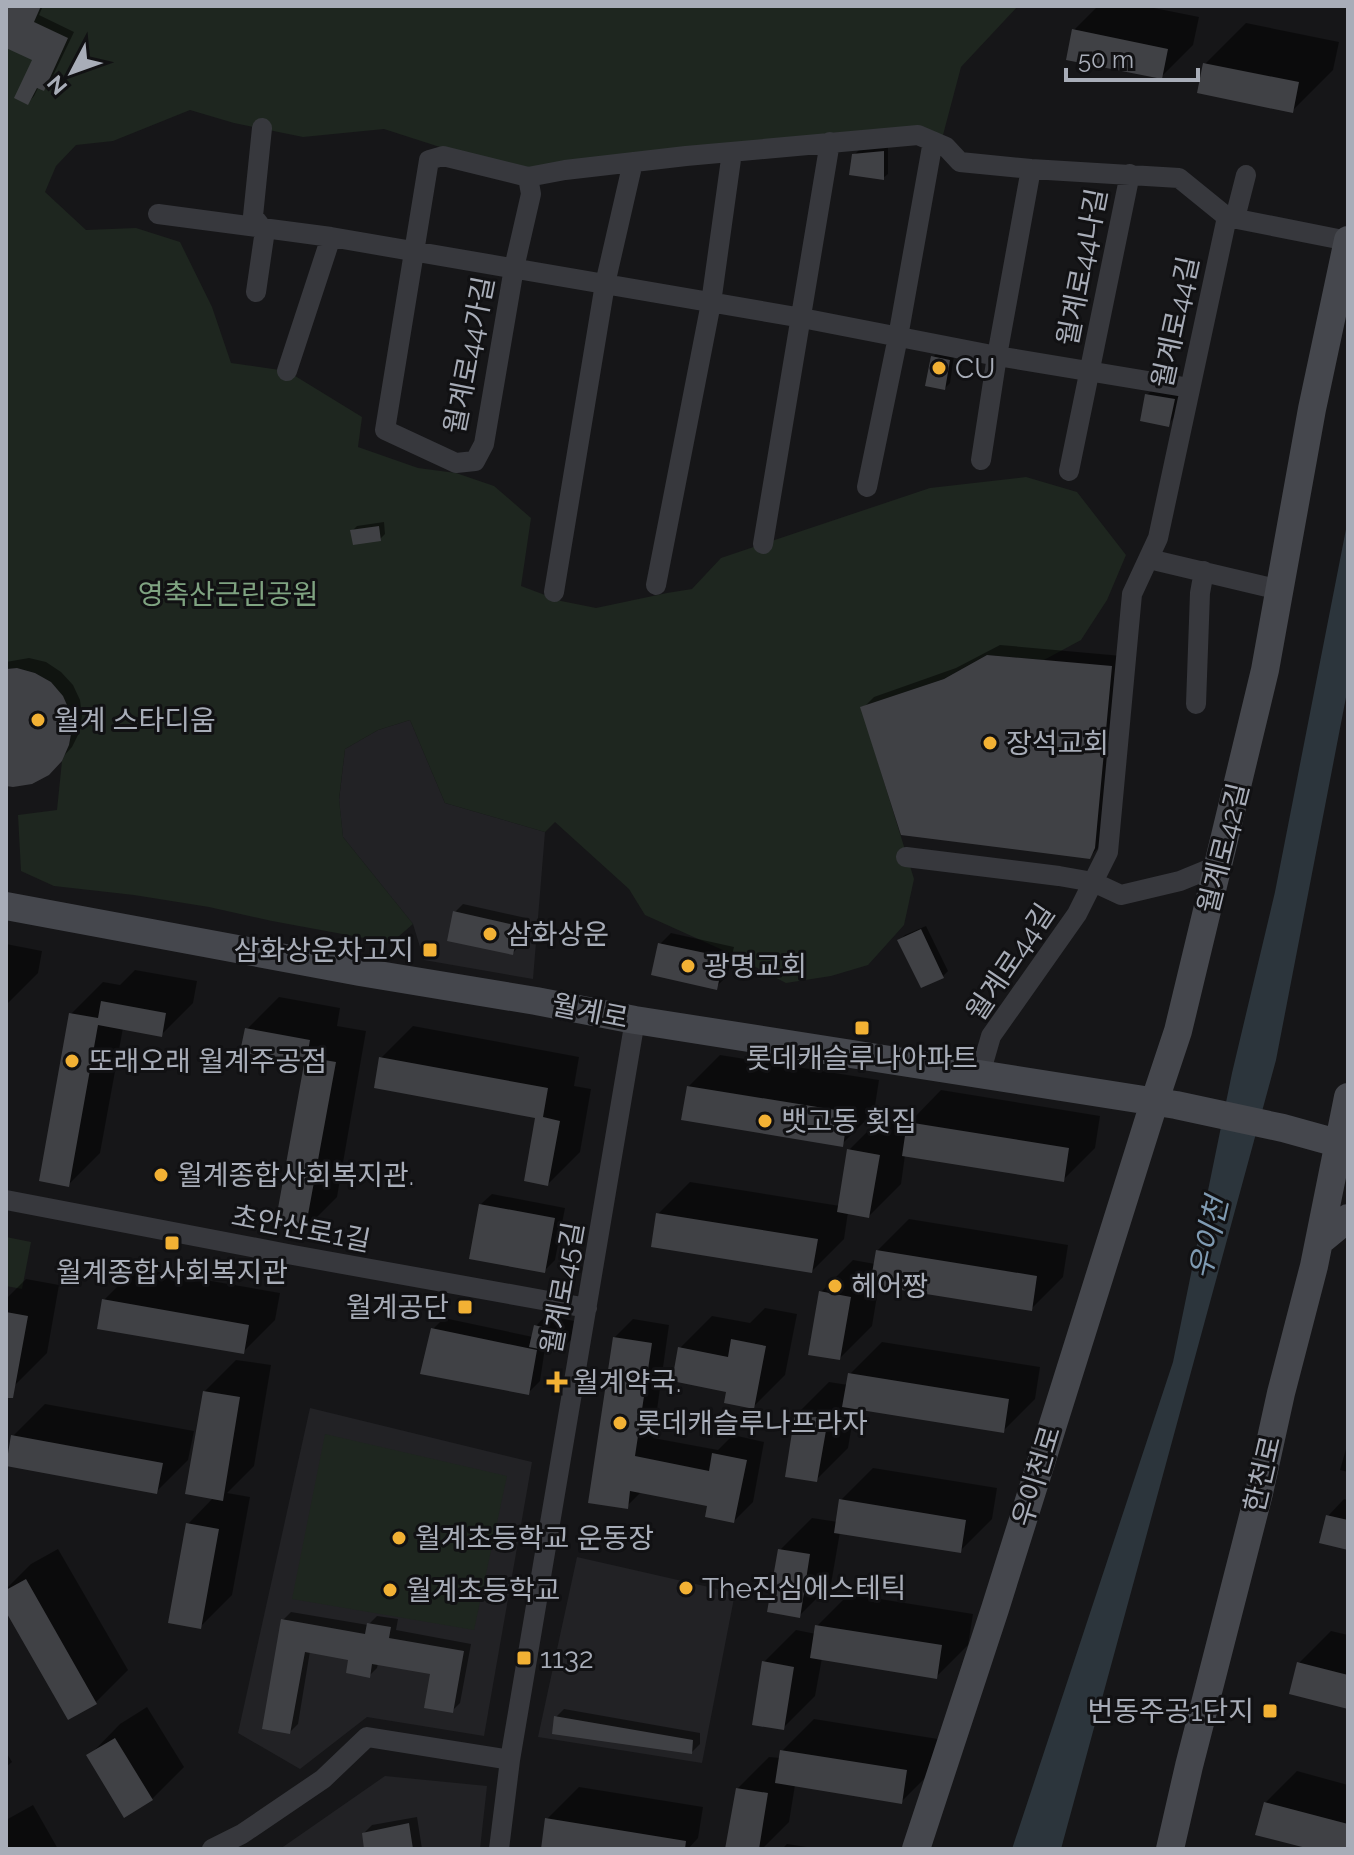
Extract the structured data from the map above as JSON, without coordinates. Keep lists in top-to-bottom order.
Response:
{
  "streets": {
    "main road": [
      "월계로42길",
      "월계로",
      "한천로",
      "우이천로"
    ],
    "street": [
      "월계로44나길",
      "월계로44길",
      "월계로44가길",
      "초안산로1길",
      "월계로45길"
    ]
  },
  "crossings": [
    ["월계로44나길", "월계로44길"],
    ["월계로44나길", "월계로44가길"],
    ["월계로44길", "월계로44가길"],
    ["월계로44길", "월계로42길"],
    ["월계로44길", "월계로"],
    ["월계로42길", "월계로"],
    ["월계로42길", "우이천로"],
    ["월계로", "월계로45길"],
    ["월계로", "한천로"],
    ["월계로", "우이천로"],
    ["초안산로1길", "월계로45길"]
  ],
  "water": ["우이천"],
  "parks": ["영축산근린공원"],
  "places": {
    "other": [
      "CU",
      "월계 스타디움",
      "장석교회",
      "삼화상운",
      "광명교회",
      "또래오래 월계주공점",
      "뱃고동 횟집",
      "월계종합사회복지관.",
      "헤어짱",
      "롯데캐슬루나프라자",
      "월계초등학교 운동장",
      "The진심에스테틱",
      "월계초등학교"
    ],
    "transit": [
      "삼화상운차고지",
      "롯데캐슬루나아파트",
      "월계종합사회복지관",
      "월계공단",
      "1132",
      "번동주공1단지"
    ],
    "health": ["월계약국."]
  },
  "scale_bar": "50 m",
  "north": "bottom left"
}
